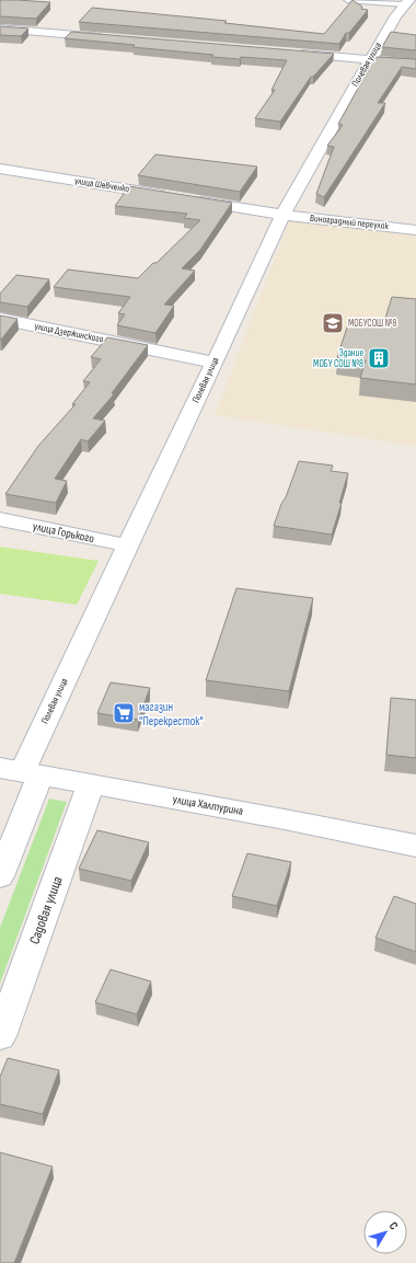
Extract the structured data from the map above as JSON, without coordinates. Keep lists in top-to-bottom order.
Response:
{
  "streets": {
    "street": [
      "Полевая улица",
      "улица Шевченко",
      "Виноградный переулок",
      "улица Дзержинского",
      "улица Горького",
      "улица Халтурина",
      "Садовая улица"
    ]
  },
  "crossings": [
    ["Полевая улица", "Виноградный переулок"],
    ["Полевая улица", "улица Дзержинского"],
    ["Полевая улица", "улица Горького"],
    ["Полевая улица", "улица Халтурина"],
    ["улица Халтурина", "Садовая улица"]
  ],
  "places": {
    "school or university": ["МОБУСОШ №8"],
    "building": ["Здание МОБУ СОШ №8"],
    "supermarket": ["магазин \"Перекресток\""]
  },
  "north": "top right"
}
